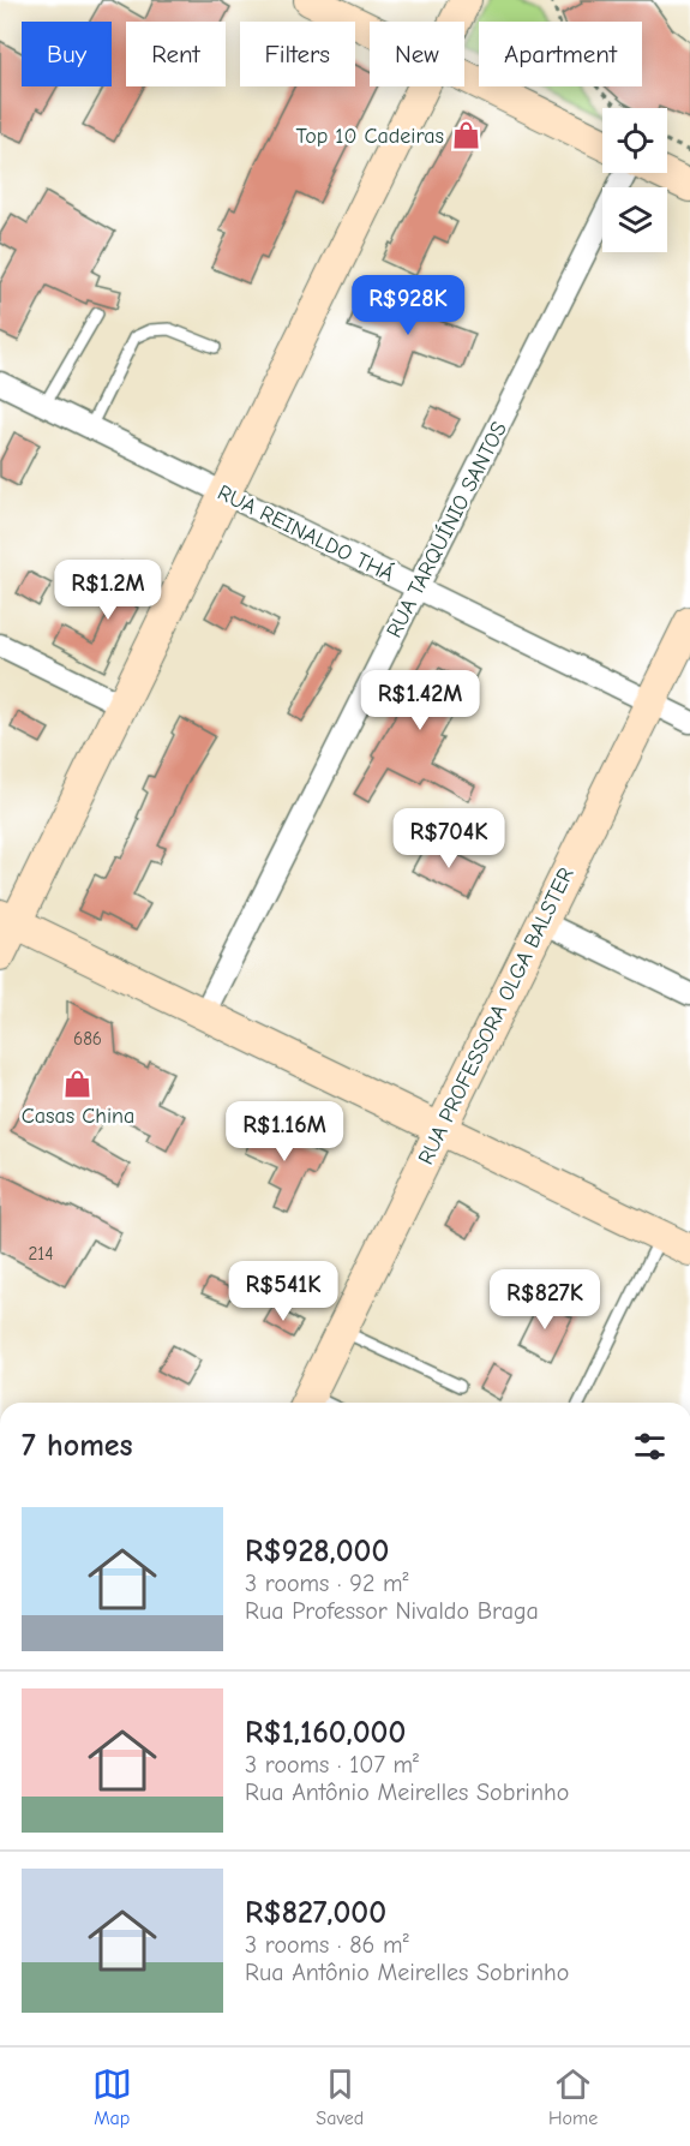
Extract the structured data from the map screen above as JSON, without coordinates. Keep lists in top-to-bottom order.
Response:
{
  "streets": {
    "main road": ["RUA PROFESSORA OLGA BALSTER"],
    "street": ["RUA TARQUÍNIO SANTOS", "RUA REINALDO THÁ"]
  },
  "crossings": [
    ["RUA TARQUÍNIO SANTOS", "RUA REINALDO THÁ"],
    ["RUA REINALDO THÁ", "RUA PROFESSORA OLGA BALSTER"]
  ],
  "places": {
    "shop": ["Top 10 Cadeiras", "Casas China"]
  },
  "house_numbers": ["686", "214"],
  "page": {
    "chip": [
      "Buy",
      "Rent",
      "Filters",
      "New",
      "Apartment"
    ],
    "price": [
      "R$928K",
      "R$1.2M",
      "R$1.42M",
      "R$704K",
      "R$1.16M",
      "R$541K",
      "R$827K"
    ],
    "heading": "7 homes",
    "list": [
      {
        "name": "R$928,000",
        "note": "3 rooms · 92 m² · Rua Professor Nivaldo Braga"
      },
      {
        "name": "R$1,160,000",
        "note": "3 rooms · 107 m² · Rua Antônio Meirelles Sobrinho"
      },
      {
        "name": "R$827,000",
        "note": "3 rooms · 86 m² · Rua Antônio Meirelles Sobrinho"
      }
    ],
    "tabs": ["Map", "Saved", "Home"]
  }
}
